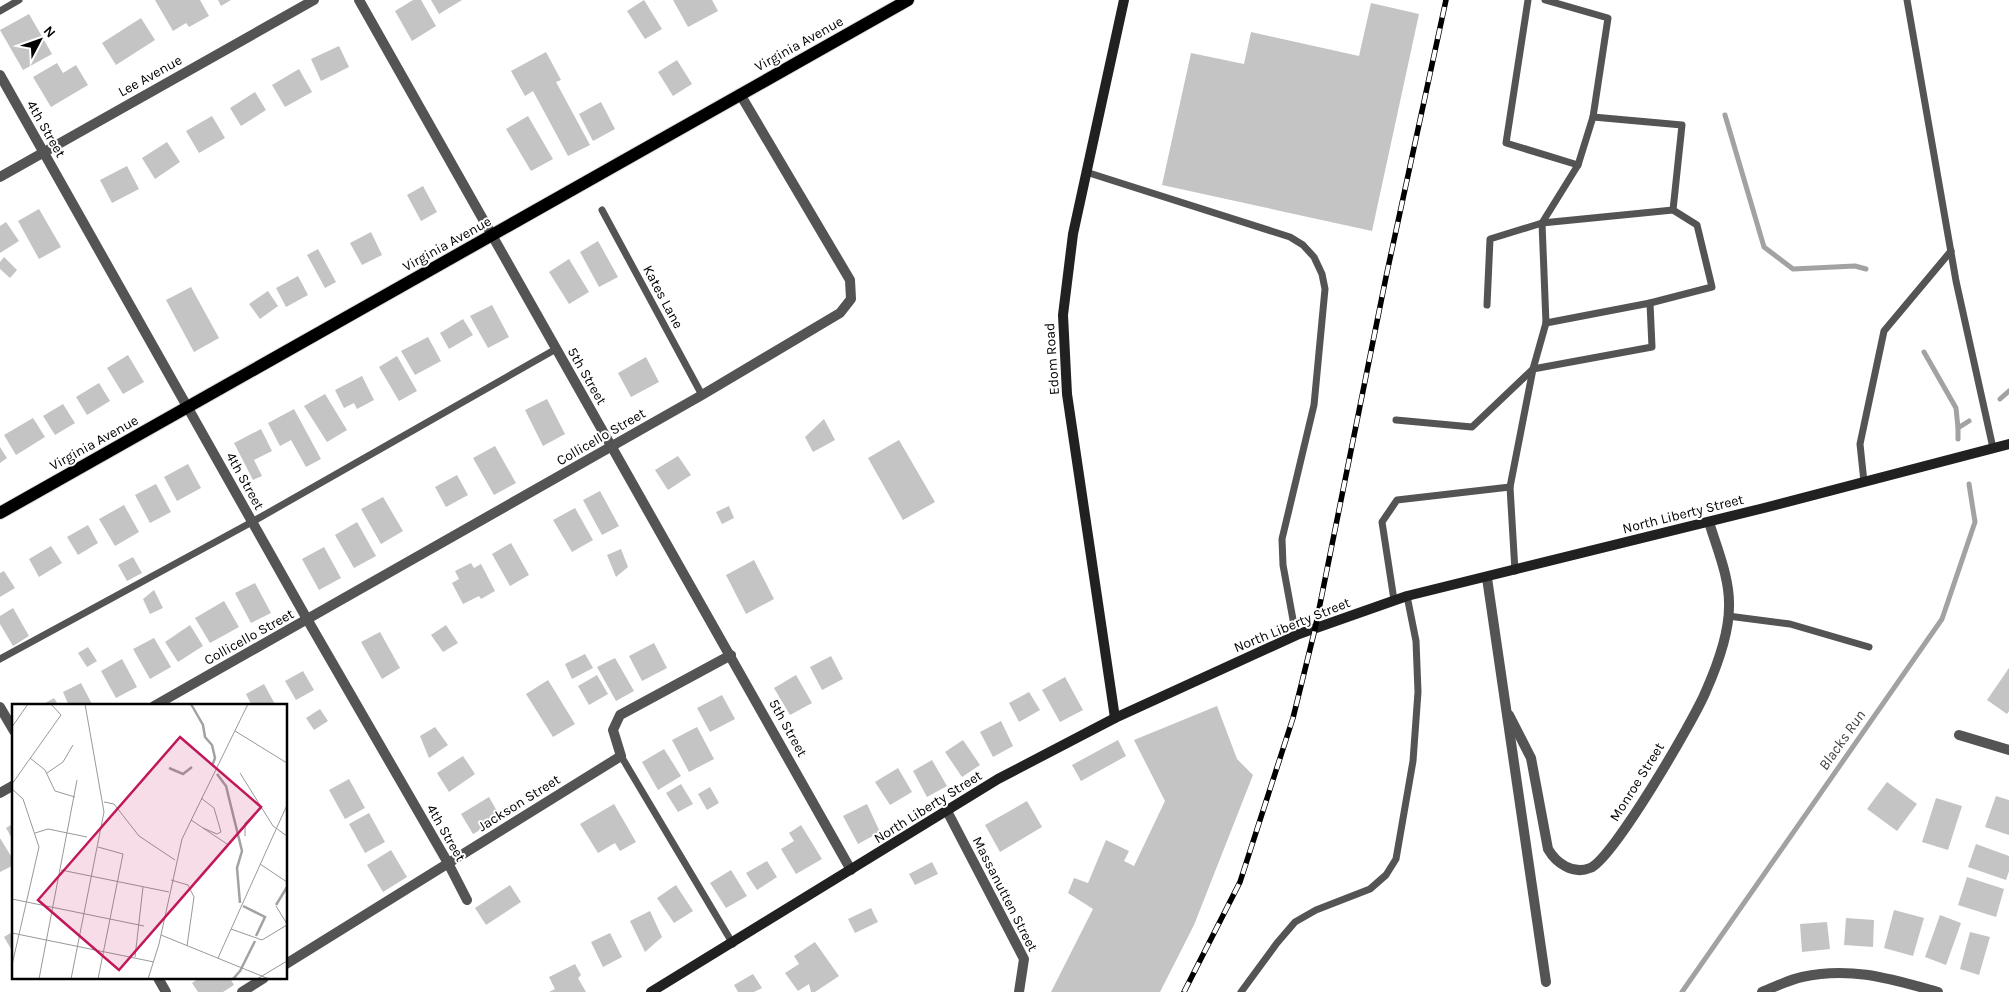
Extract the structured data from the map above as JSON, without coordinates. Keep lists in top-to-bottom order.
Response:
{
  "streets": {
    "main road": ["Virginia Avenue"],
    "street": [
      "Lee Avenue",
      "4th Street",
      "Edom Road",
      "5th Street",
      "Collicello Street",
      "North Liberty Street",
      "Monroe Street",
      "Jackson Street",
      "Massanutten Street"
    ],
    "lane": ["Kates Lane"]
  },
  "crossings": [
    ["Virginia Avenue", "4th Street"],
    ["Virginia Avenue", "5th Street"],
    ["Virginia Avenue", "Collicello Street"],
    ["Lee Avenue", "4th Street"],
    ["4th Street", "Collicello Street"],
    ["4th Street", "Jackson Street"],
    ["Kates Lane", "Collicello Street"],
    ["Edom Road", "North Liberty Street"],
    ["5th Street", "Collicello Street"],
    ["5th Street", "North Liberty Street"],
    ["North Liberty Street", "Monroe Street"],
    ["North Liberty Street", "Massanutten Street"]
  ],
  "water": ["Blacks Run"],
  "north": "top right"
}
